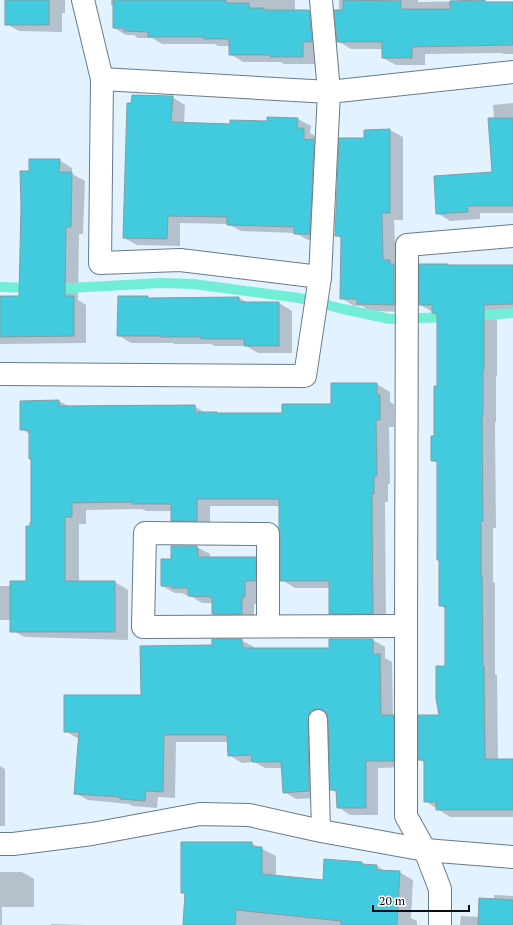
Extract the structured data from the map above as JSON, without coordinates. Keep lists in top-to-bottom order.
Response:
{
  "scale_bar": "20 m"
}
